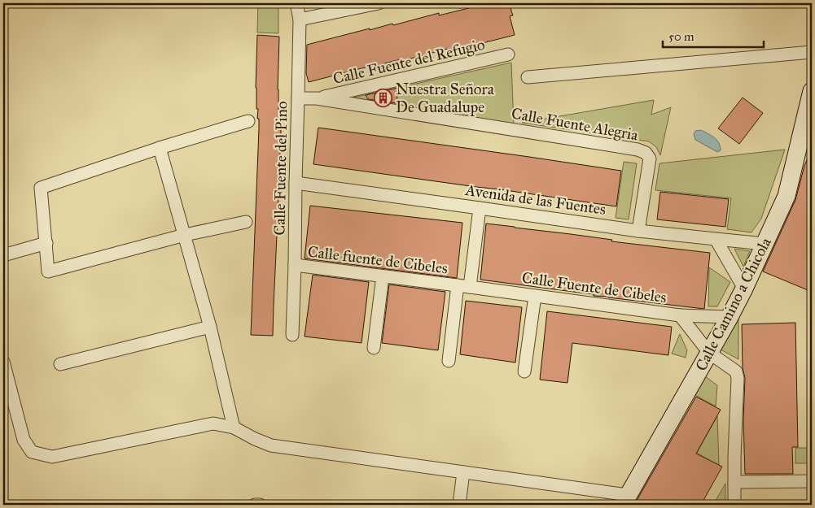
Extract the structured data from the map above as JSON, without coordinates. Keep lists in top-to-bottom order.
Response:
{
  "streets": {
    "street": [
      "Calle Fuente del Refugio",
      "Calle Fuente Alegria",
      "Calle Fuente del Pino",
      "Avenida de las Fuentes",
      "Calle fuente de Cibeles",
      "Calle Fuente de Cibeles",
      "Calle Camino a Chicola"
    ]
  },
  "crossings": [
    ["Calle Fuente del Refugio", "Calle Fuente Alegria"],
    ["Calle Fuente Alegria", "Calle Fuente del Pino"],
    ["Calle Fuente Alegria", "Avenida de las Fuentes"],
    ["Calle Fuente del Pino", "Avenida de las Fuentes"],
    ["Calle Fuente del Pino", "Calle fuente de Cibeles"],
    ["Avenida de las Fuentes", "Calle Camino a Chicola"],
    ["Calle fuente de Cibeles", "Calle Fuente de Cibeles"],
    ["Calle Fuente de Cibeles", "Calle Camino a Chicola"]
  ],
  "places": {
    "building": ["Nuestra Señora De Guadalupe"]
  },
  "scale_bar": "50 m"
}
